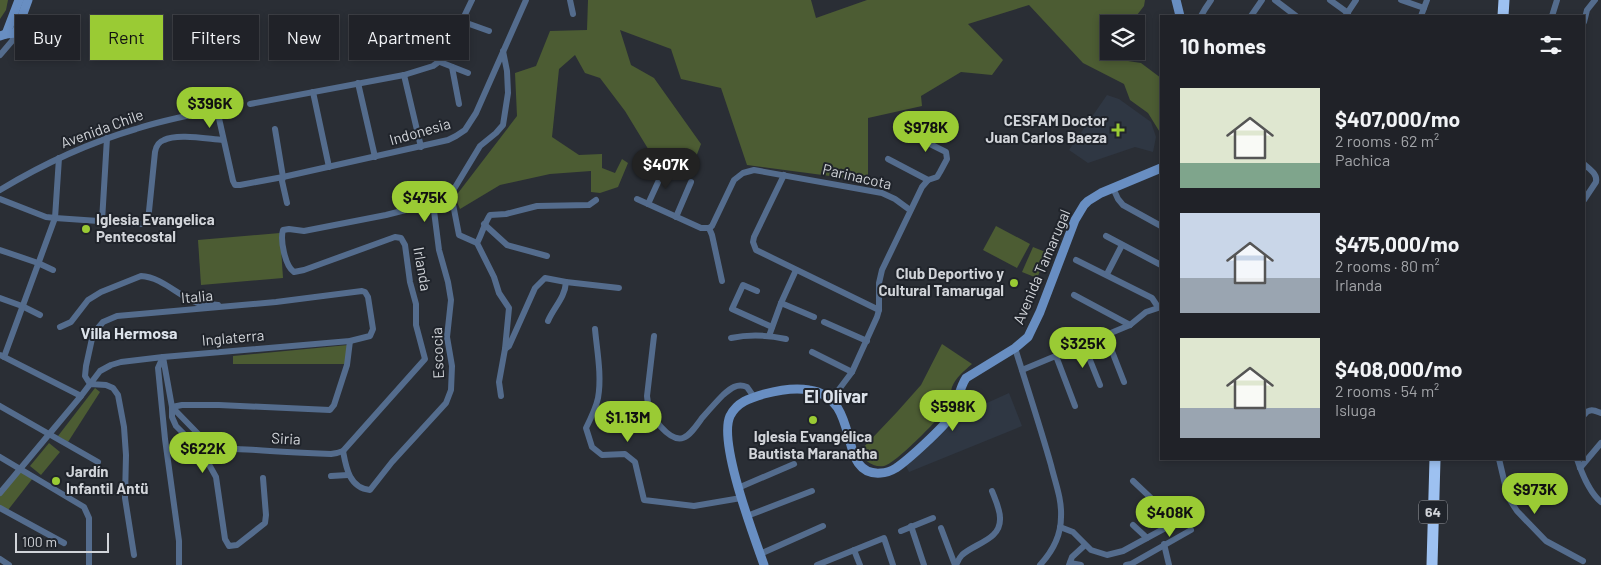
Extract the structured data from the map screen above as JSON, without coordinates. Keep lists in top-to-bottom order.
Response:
{
  "streets": {
    "highway": ["64"],
    "street": [
      "Avenida Chile",
      "Indonesia",
      "Parinacota",
      "Avenida Tamarugal",
      "Irlanda",
      "Italia",
      "Inglaterra",
      "Escocia",
      "Siria"
    ]
  },
  "crossings": [
    ["Avenida Chile", "Indonesia"],
    ["Irlanda", "Escocia"],
    ["Irlanda", "Siria"],
    ["Italia", "Inglaterra"]
  ],
  "districts": ["Villa Hermosa", "El Olivar"],
  "places": {
    "health": ["CESFAM Doctor Juan Carlos Baeza"],
    "other": [
      "Iglesia Evangelica Pentecostal",
      "Club Deportivo y Cultural Tamarugal",
      "Iglesia Evangélica Bautista Maranatha",
      "Jardín Infantil Antü"
    ]
  },
  "scale_bar": "100 m",
  "page": {
    "chip": [
      "Buy",
      "Rent",
      "Filters",
      "New",
      "Apartment"
    ],
    "heading": "10 homes",
    "list": [
      {
        "name": "$407,000/mo",
        "note": "2 rooms · 62 m² · Pachica"
      },
      {
        "name": "$475,000/mo",
        "note": "2 rooms · 80 m² · Irlanda"
      },
      {
        "name": "$408,000/mo",
        "note": "2 rooms · 54 m² · Isluga"
      }
    ],
    "price": [
      "$396K",
      "$978K",
      "$407K",
      "$475K",
      "$325K",
      "$598K",
      "$1.13M",
      "$622K",
      "$973K",
      "$408K"
    ],
    "scale": "100 m"
  }
}
